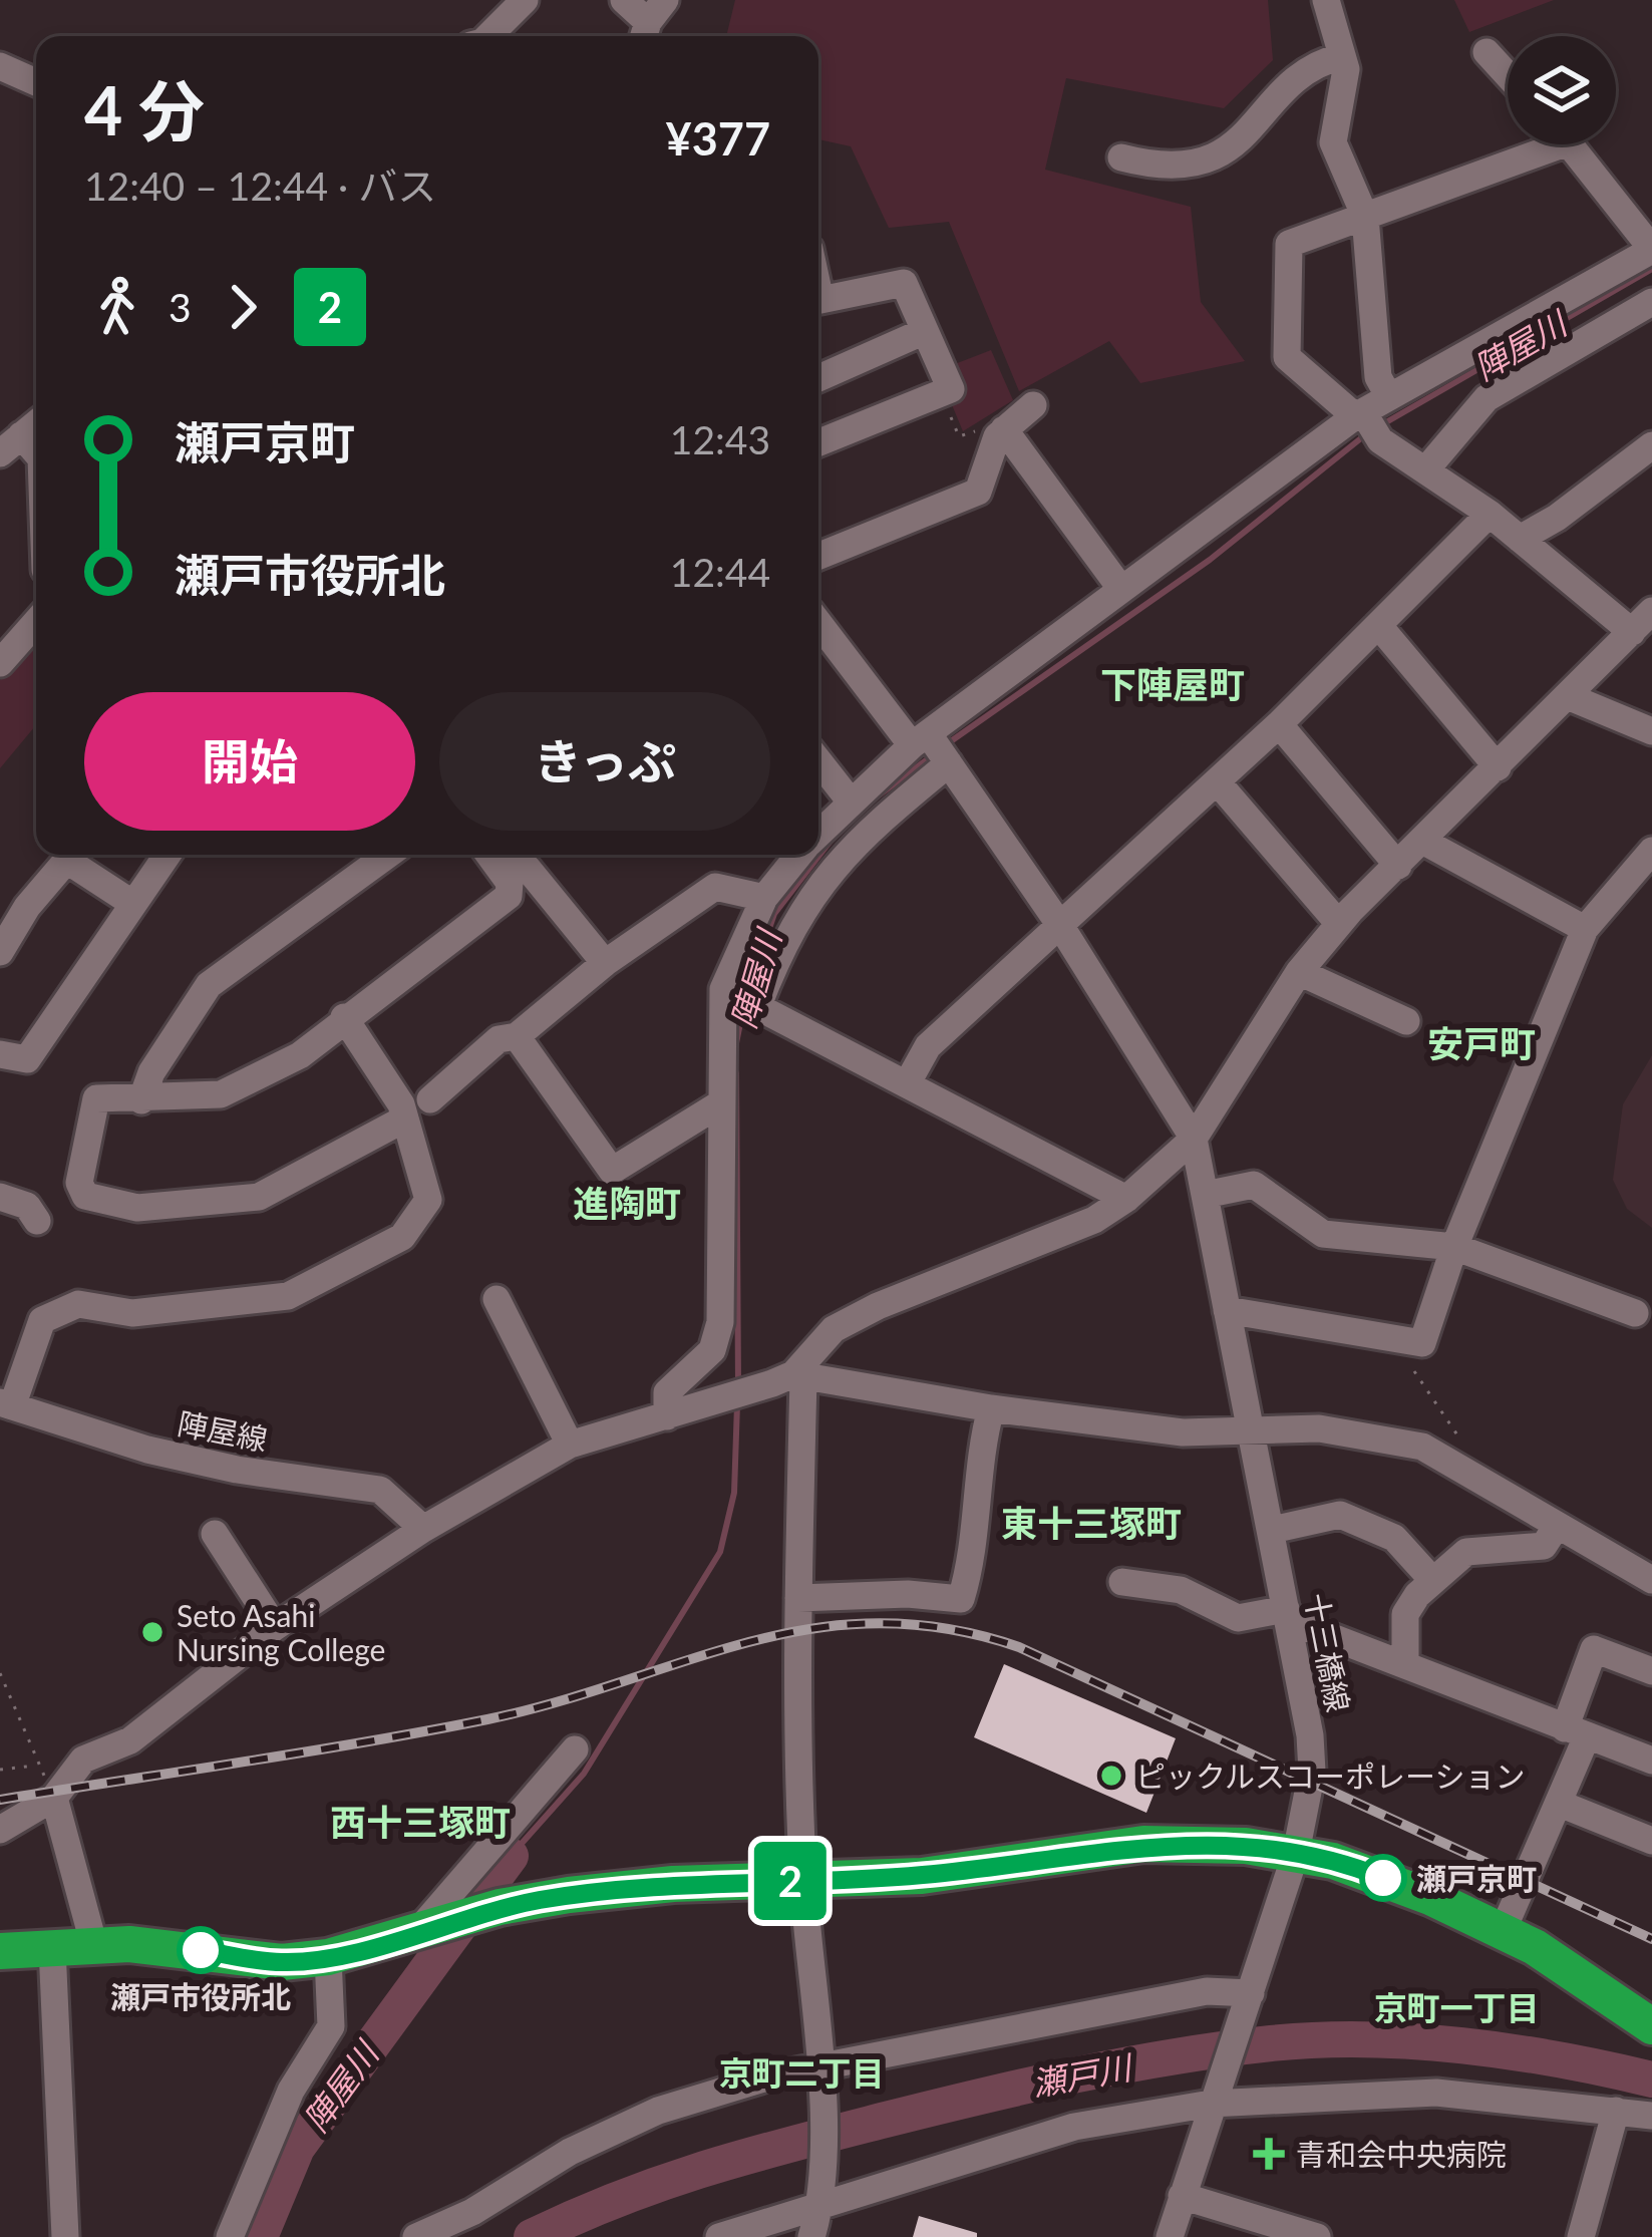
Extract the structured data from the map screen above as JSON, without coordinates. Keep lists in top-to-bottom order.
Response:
{
  "streets": {
    "street": ["陣屋線", "十三橋線"]
  },
  "districts": [
    "下陣屋町",
    "安戸町",
    "進陶町",
    "東十三塚町",
    "西十三塚町",
    "京町一丁目",
    "京町二丁目"
  ],
  "water": ["陣屋川", "瀬戸川"],
  "places": {
    "other": [
      "Seto Asahi Nursing College",
      "ピックルスコーポレーション",
      "瀬戸京町",
      "瀬戸市役所北"
    ],
    "health": ["青和会中央病院"]
  },
  "lines": ["bus line 2"],
  "page": {
    "on_map": "2",
    "heading": ["4 分", "12:40 – 12:44 · バス", "¥377"],
    "legs": ["3", "2"],
    "list": [
      {
        "name": "瀬戸京町",
        "value": "12:43"
      },
      {
        "name": "瀬戸市役所北",
        "value": "12:44"
      }
    ],
    "buttons": ["開始", "きっぷ"]
  }
}
